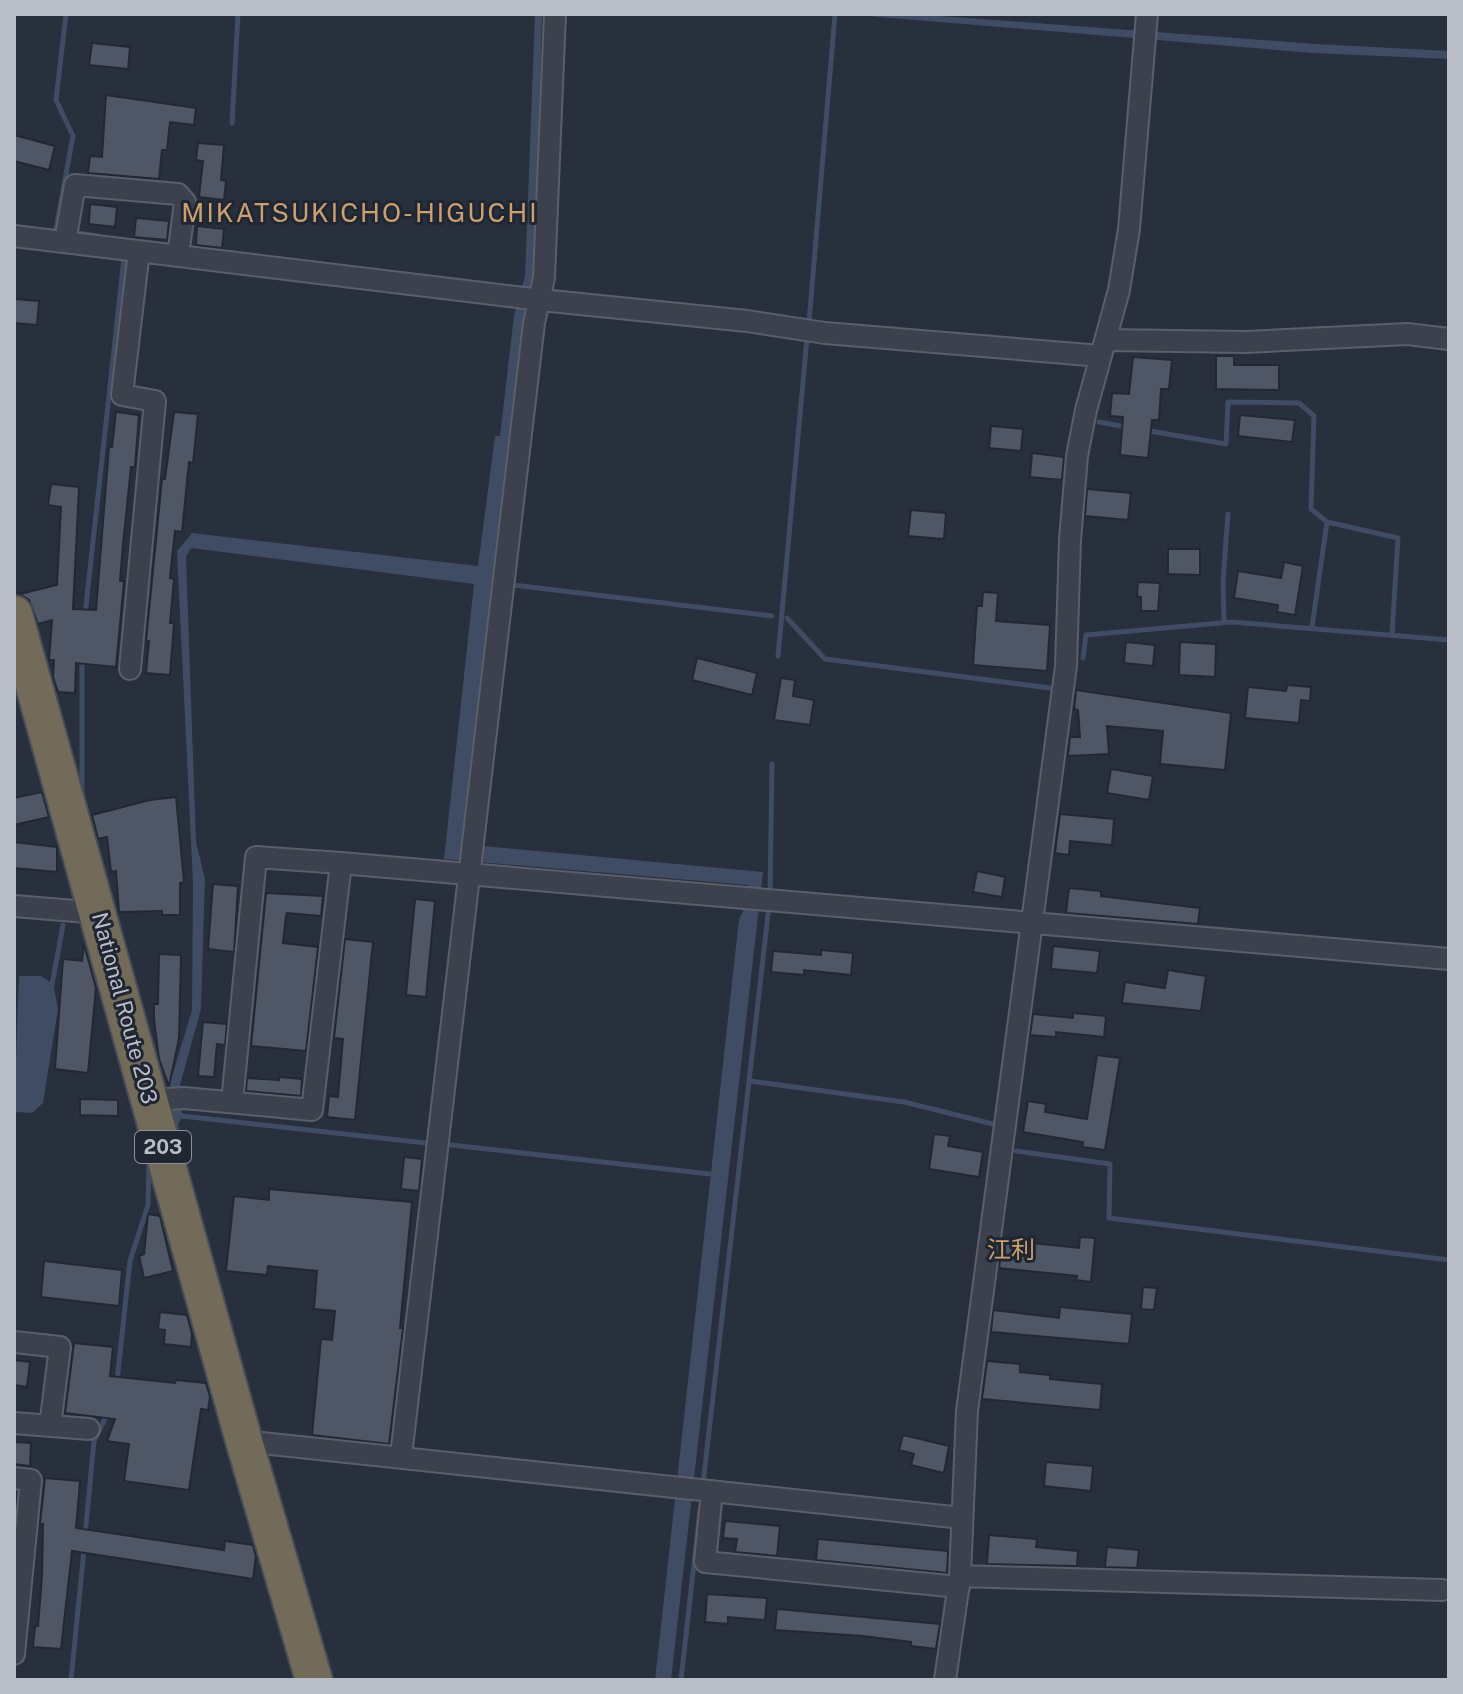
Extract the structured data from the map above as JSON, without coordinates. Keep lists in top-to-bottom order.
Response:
{
  "streets": {
    "highway": ["National Route 203", "203"]
  },
  "districts": ["MIKATSUKICHO-HIGUCHI", "江利"]
}
